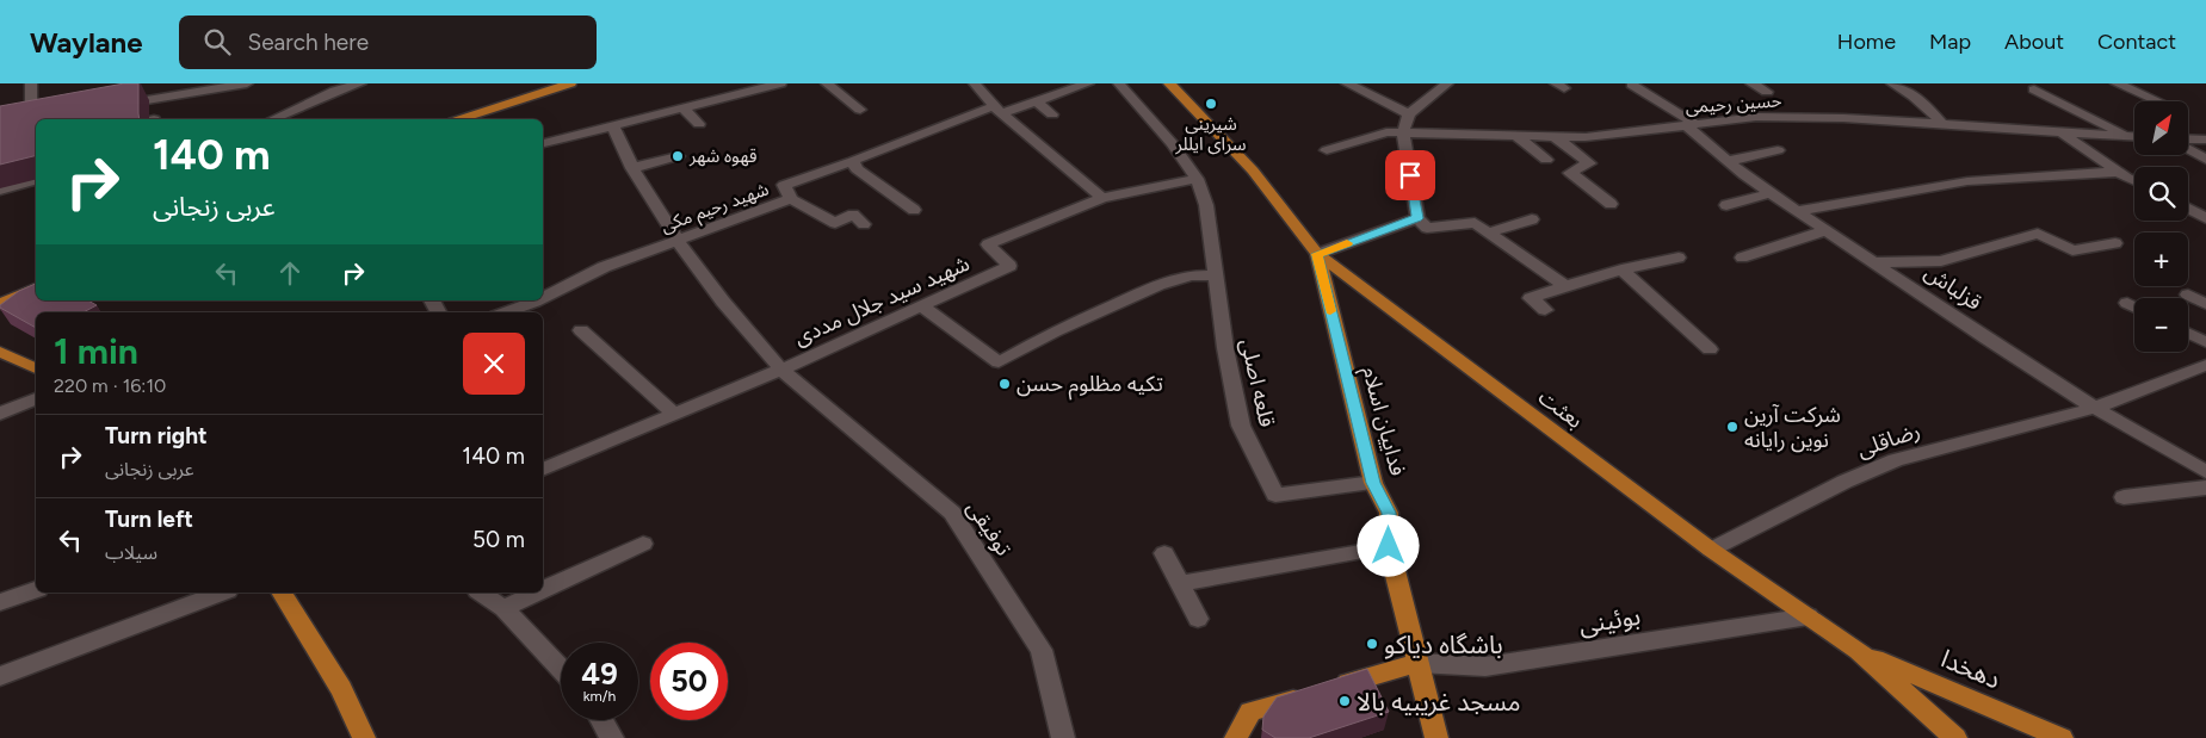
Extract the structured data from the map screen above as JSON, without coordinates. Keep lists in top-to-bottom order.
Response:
{
  "streets": {
    "main road": ["بعثت", "فداییان اسلام", "دهخدا"],
    "street": [
      "حسین رحیمی",
      "شهید رحیم مکی",
      "قزلباش",
      "شهید سید جلال مددی",
      "قلعه اصلی",
      "رضاقلی",
      "توفیقی",
      "بوئینی"
    ]
  },
  "crossings": [
    ["حسین رحیمی", "قزلباش"],
    ["شهید رحیم مکی", "توفیقی"],
    ["قزلباش", "رضاقلی"],
    ["شهید سید جلال مددی", "قلعه اصلی"],
    ["شهید سید جلال مددی", "توفیقی"],
    ["قلعه اصلی", "فداییان اسلام"],
    ["بعثت", "فداییان اسلام"],
    ["بعثت", "رضاقلی"],
    ["بعثت", "بوئینی"],
    ["بعثت", "دهخدا"],
    ["فداییان اسلام", "بوئینی"]
  ],
  "places": [
    "شیرینی سرای ایللر",
    "قهوه شهر",
    "تکیه مظلوم حسن",
    "شرکت آرین نوین رایانه",
    "باشگاه دیاکو",
    "مسجد غریبیه بالا"
  ],
  "north": "top right",
  "page": {
    "header": "Waylane",
    "search": "Search here",
    "nav": [
      "Home",
      "Map",
      "About",
      "Contact"
    ],
    "map_buttons": ["+", "−"],
    "turn": ["140 m", "عربی زنجانی"],
    "heading": ["1 min", "220 m · 16:10"],
    "list": [
      {
        "name": "Turn right",
        "note": "عربی زنجانی",
        "value": "140 m"
      },
      {
        "name": "Turn left",
        "note": "سیلاب",
        "value": "50 m"
      }
    ],
    "speed": "49 km/h",
    "limit": "50"
  }
}
